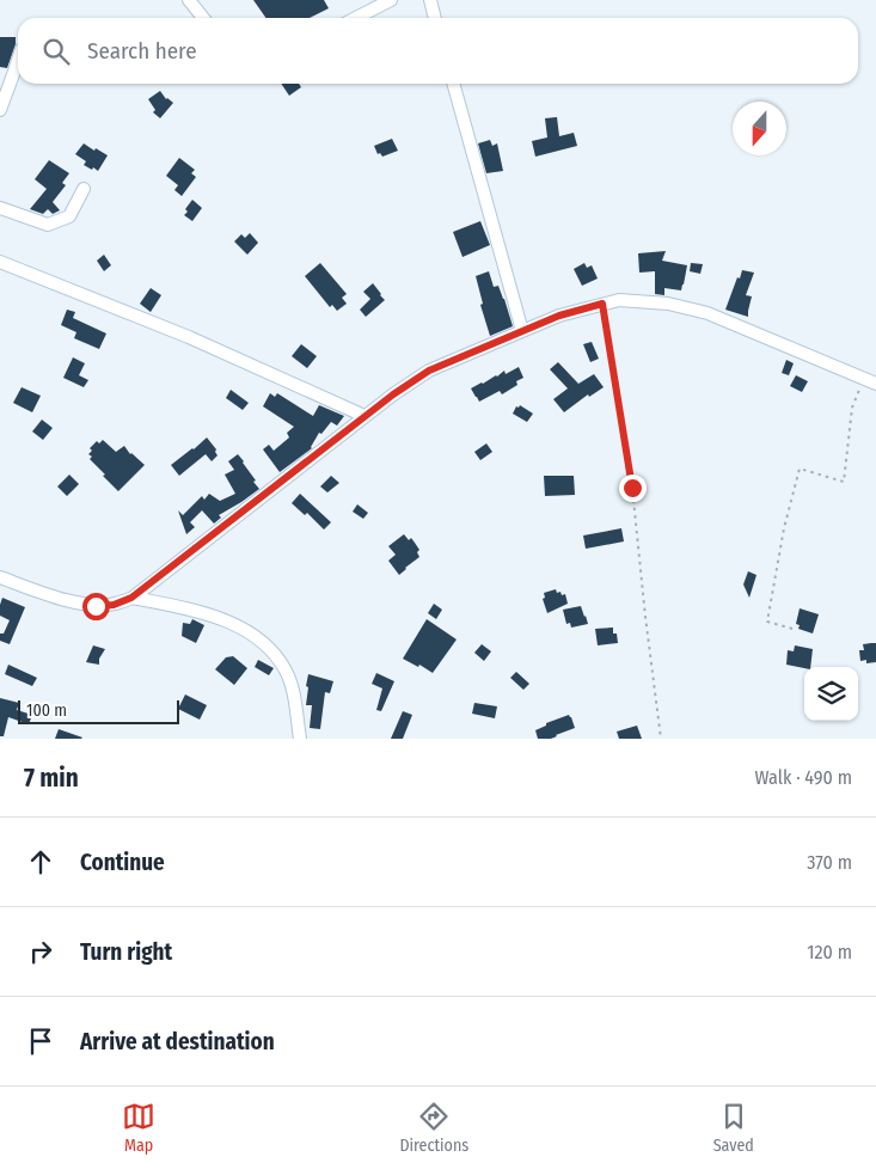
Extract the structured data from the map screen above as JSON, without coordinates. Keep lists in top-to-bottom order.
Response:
{
  "scale_bar": "100 m",
  "north": "bottom",
  "page": {
    "search": "Search here",
    "scale": "100 m",
    "heading": ["7 min", "Walk · 490 m"],
    "list": [
      ["Continue", "370 m"],
      ["Turn right", "120 m"],
      "Arrive at destination"
    ],
    "nav": ["Map", "Directions", "Saved"]
  }
}
